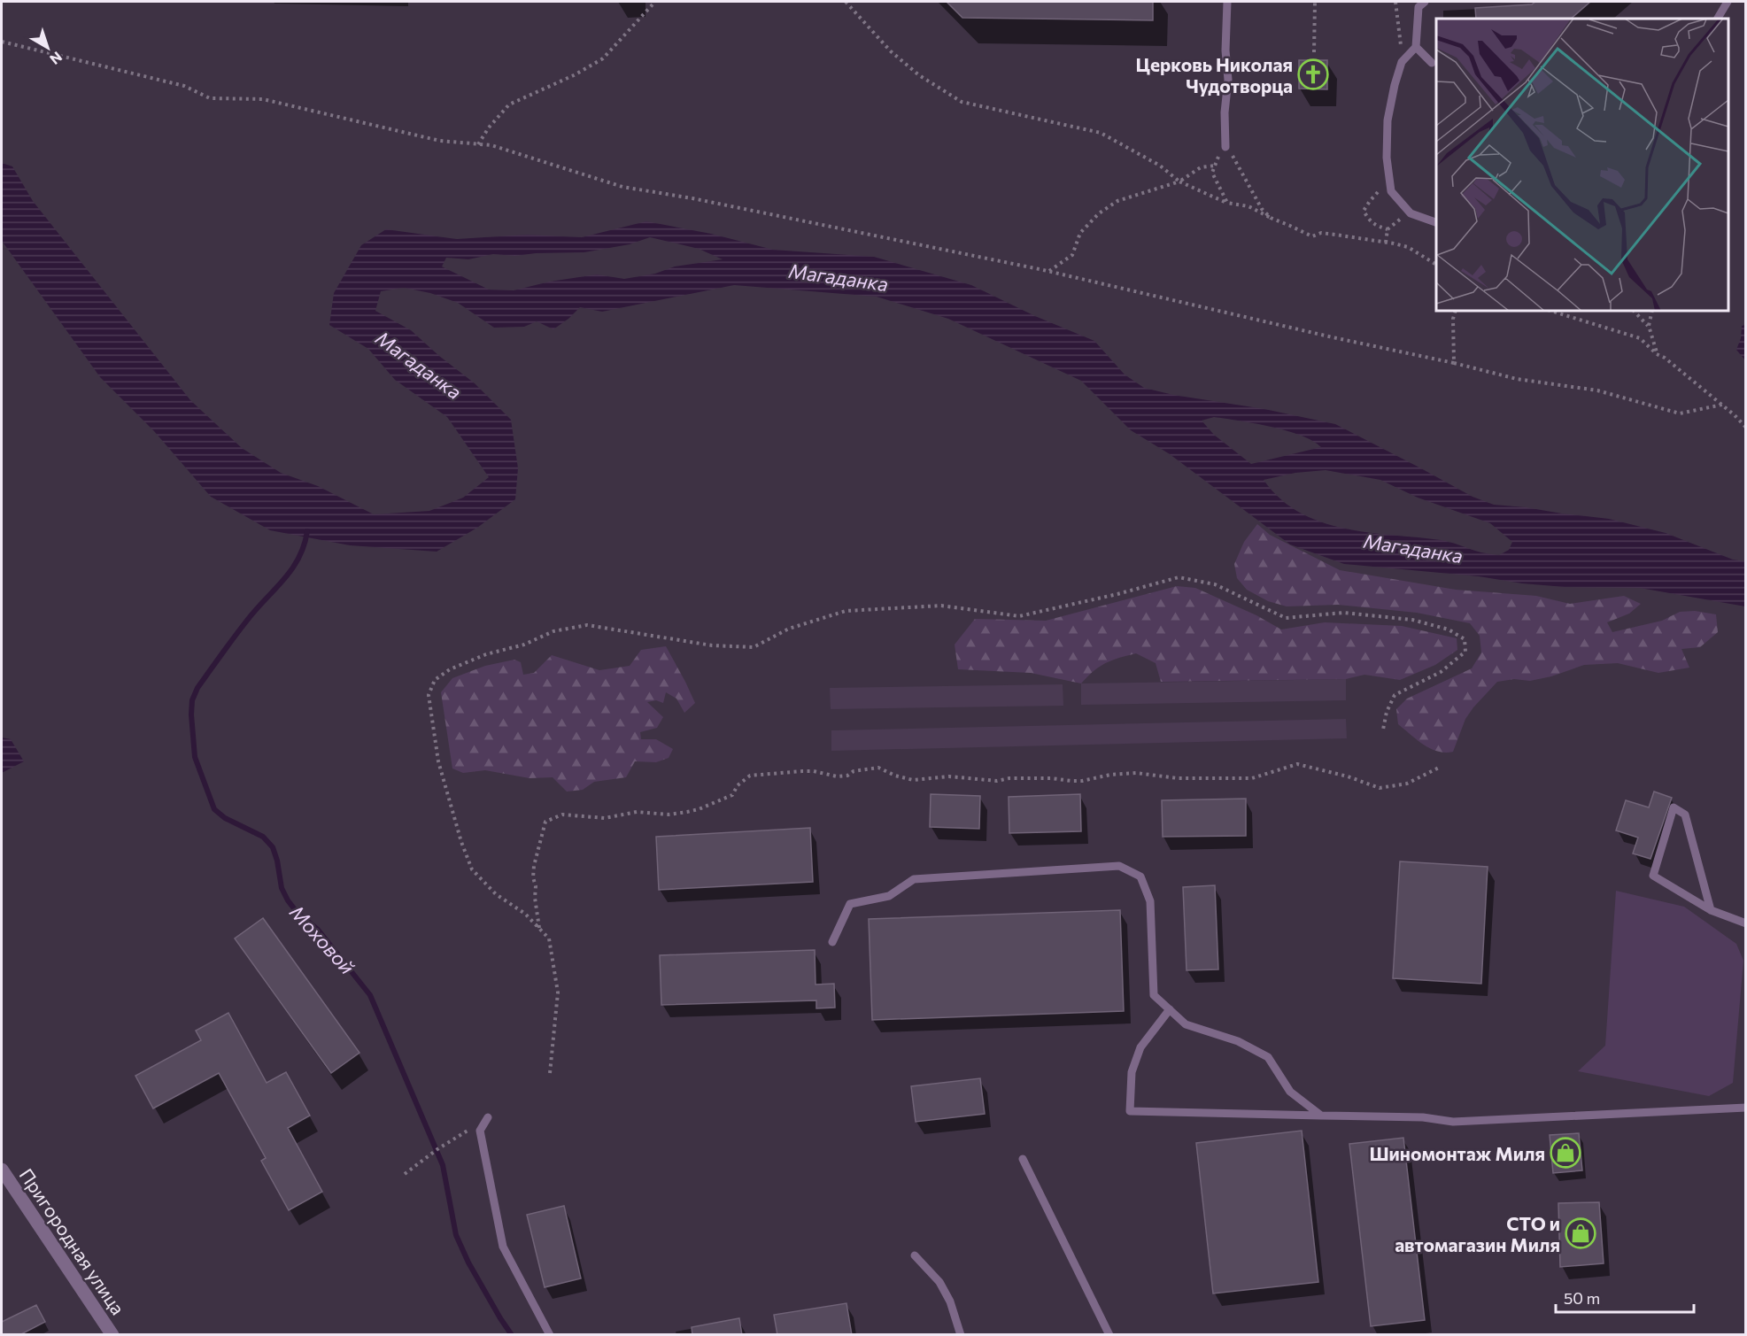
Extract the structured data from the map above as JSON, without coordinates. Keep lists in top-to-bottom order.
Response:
{
  "streets": {
    "street": ["Пригородная улица"]
  },
  "water": ["Магаданка", "Моховой"],
  "places": {
    "church": ["Церковь Николая Чудотворца"],
    "shop": ["Шиномонтаж Миля", "СТО и автомагазин Миля"]
  },
  "scale_bar": "50 m",
  "north": "bottom right"
}
